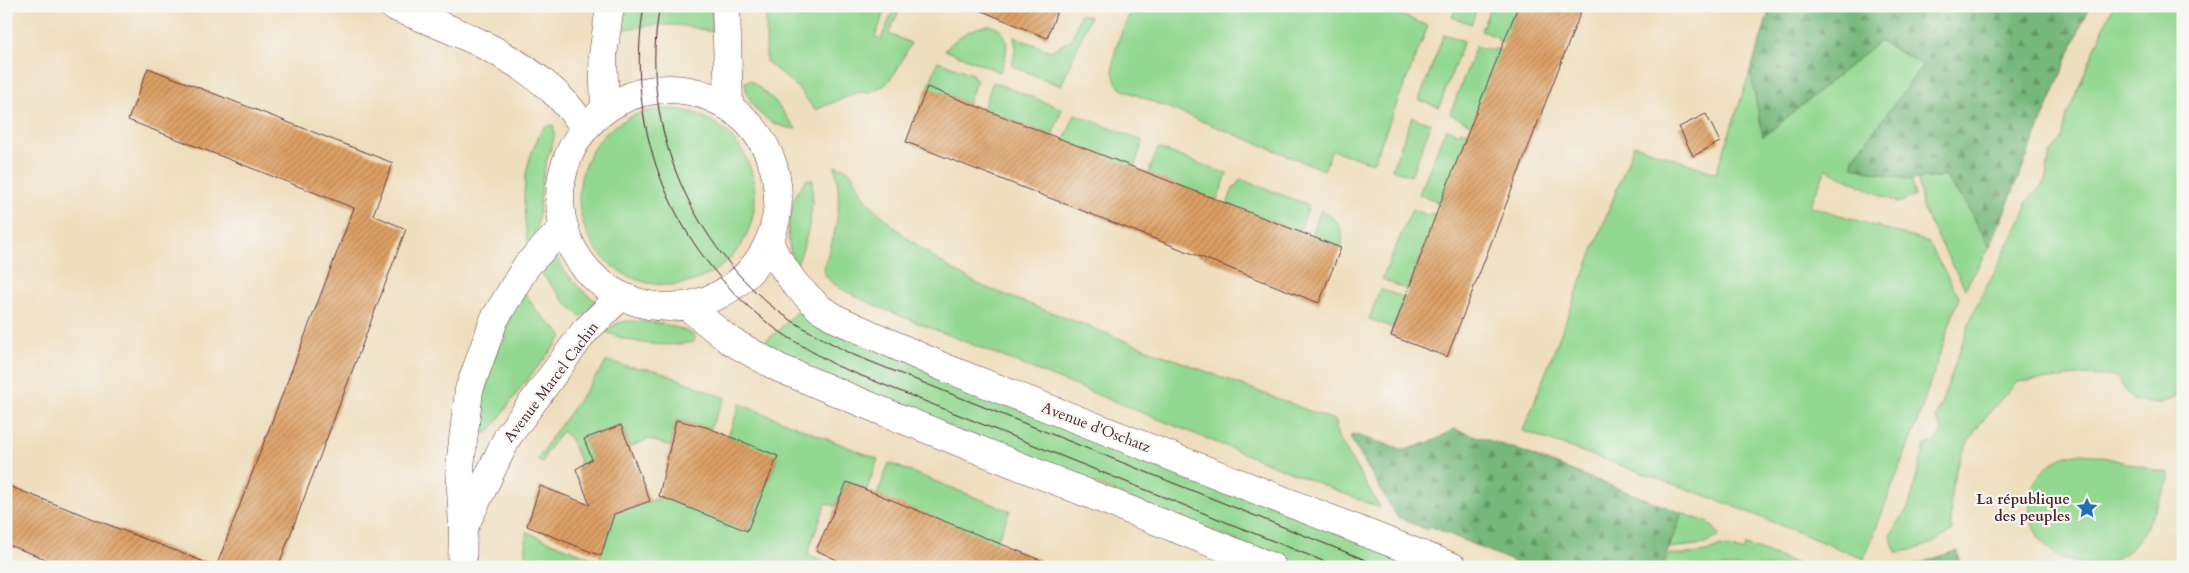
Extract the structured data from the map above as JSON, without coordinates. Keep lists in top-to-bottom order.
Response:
{
  "streets": {
    "street": ["Avenue Marcel Cachin", "Avenue d'Oschatz"]
  },
  "places": {
    "place": ["La république des peuples"]
  }
}
